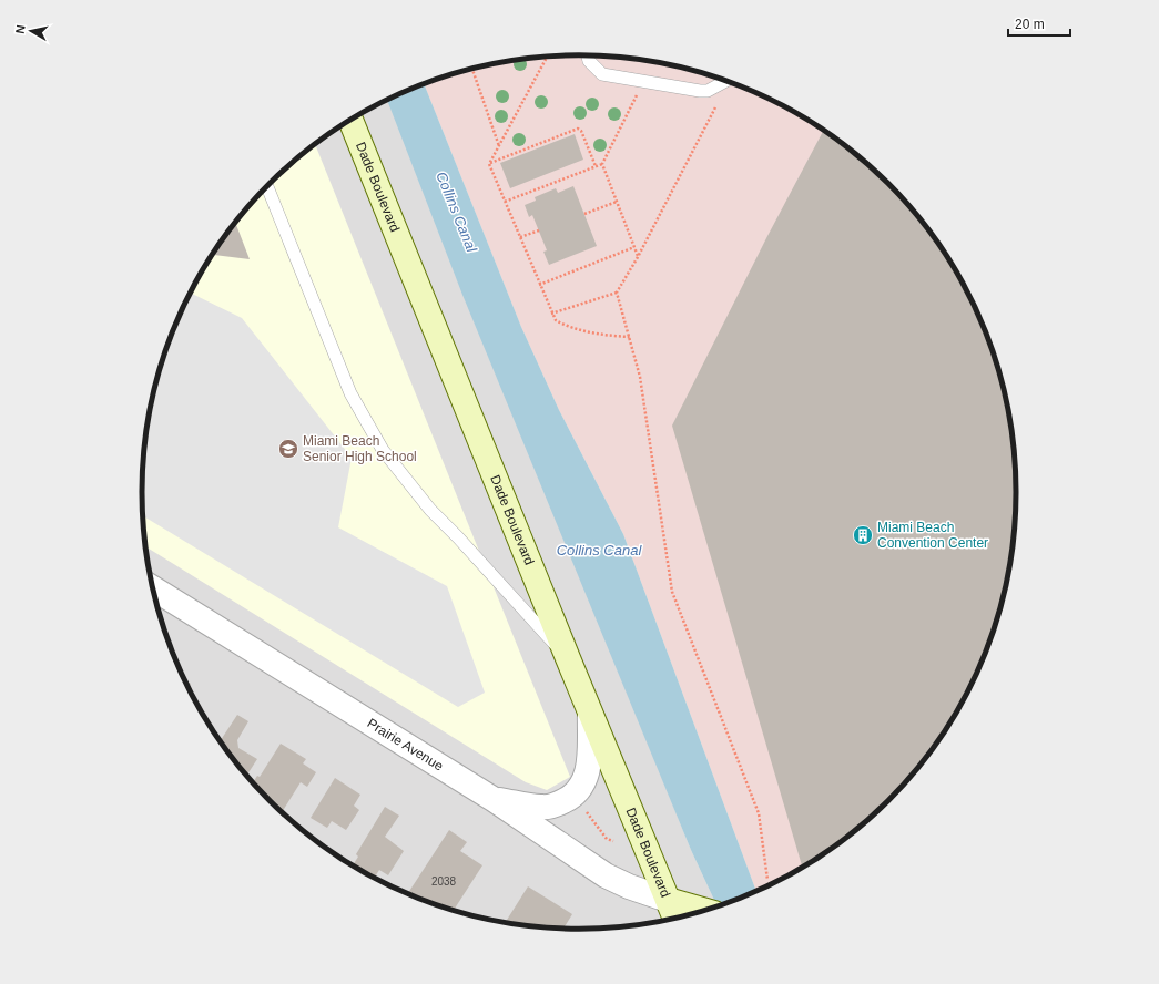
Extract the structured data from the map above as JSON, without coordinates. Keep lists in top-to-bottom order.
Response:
{
  "streets": {
    "main road": ["Dade Boulevard"],
    "street": ["Prairie Avenue"]
  },
  "crossings": [
    ["Dade Boulevard", "Prairie Avenue"]
  ],
  "water": ["Collins Canal"],
  "places": {
    "school or university": ["Miami Beach Senior High School"],
    "building": ["Miami Beach Convention Center"]
  },
  "house_numbers": ["2038"],
  "scale_bar": "20 m",
  "north": "left"
}
